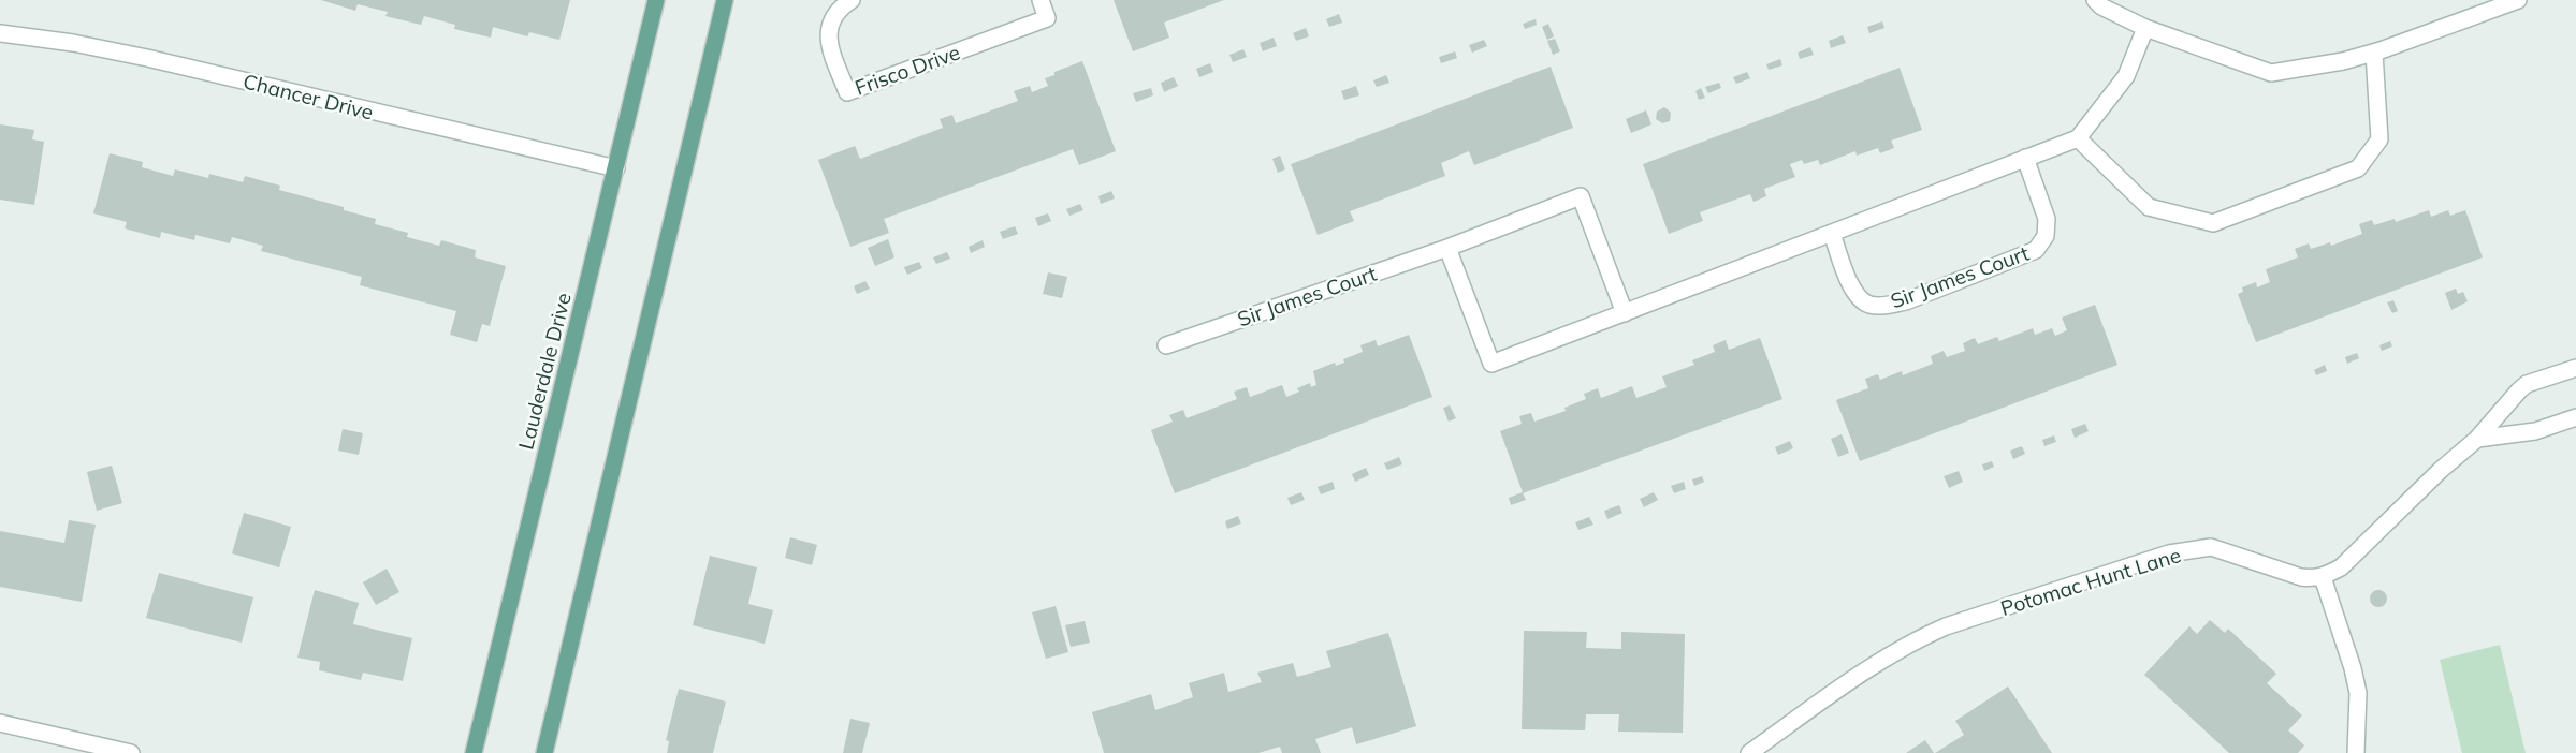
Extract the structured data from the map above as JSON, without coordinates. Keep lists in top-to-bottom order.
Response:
{
  "streets": {
    "main road": ["Lauderdale Drive"],
    "street": [
      "Frisco Drive",
      "Chancer Drive",
      "Sir James Court",
      "Potomac Hunt Lane"
    ]
  },
  "crossings": [
    ["Chancer Drive", "Lauderdale Drive"]
  ]
}
